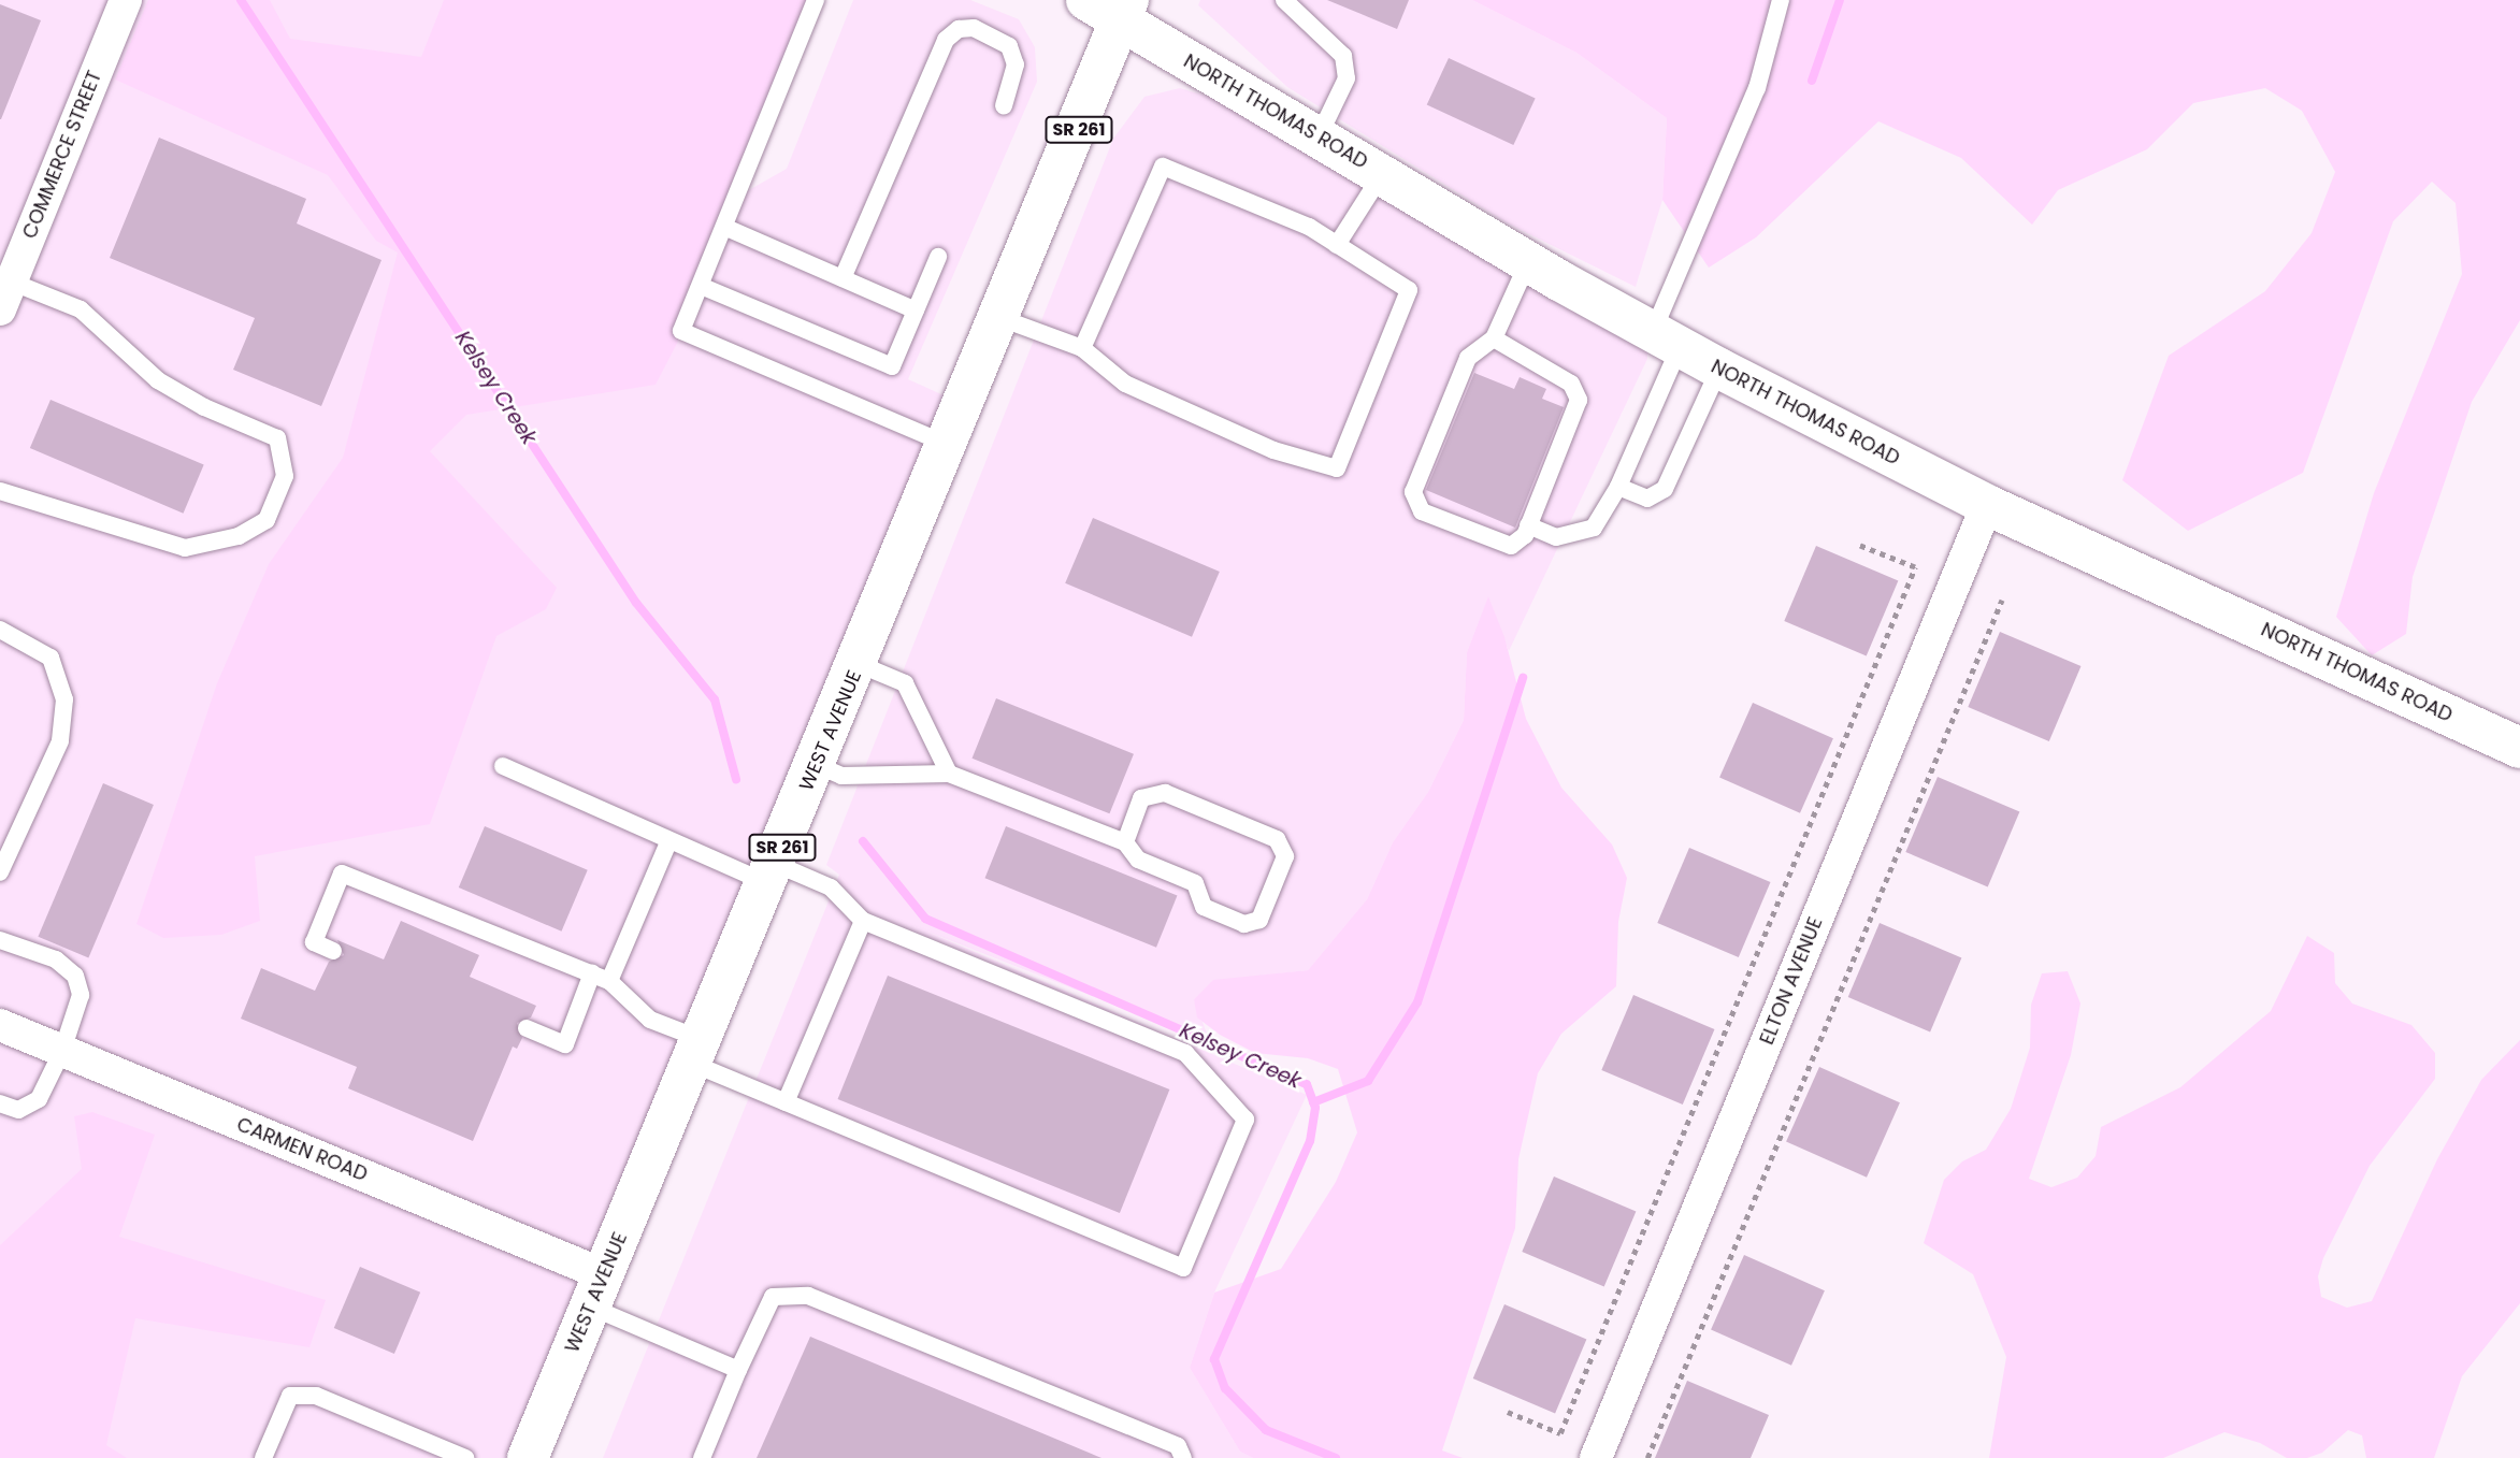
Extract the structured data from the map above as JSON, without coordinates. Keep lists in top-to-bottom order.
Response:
{
  "streets": {
    "street": [
      "NORTH THOMAS ROAD",
      "SR 261",
      "COMMERCE STREET",
      "WEST AVENUE",
      "ELTON AVENUE",
      "CARMEN ROAD"
    ]
  },
  "crossings": [
    ["NORTH THOMAS ROAD", "WEST AVENUE"],
    ["NORTH THOMAS ROAD", "ELTON AVENUE"],
    ["WEST AVENUE", "CARMEN ROAD"]
  ],
  "water": ["Kelsey Creek"]
}
